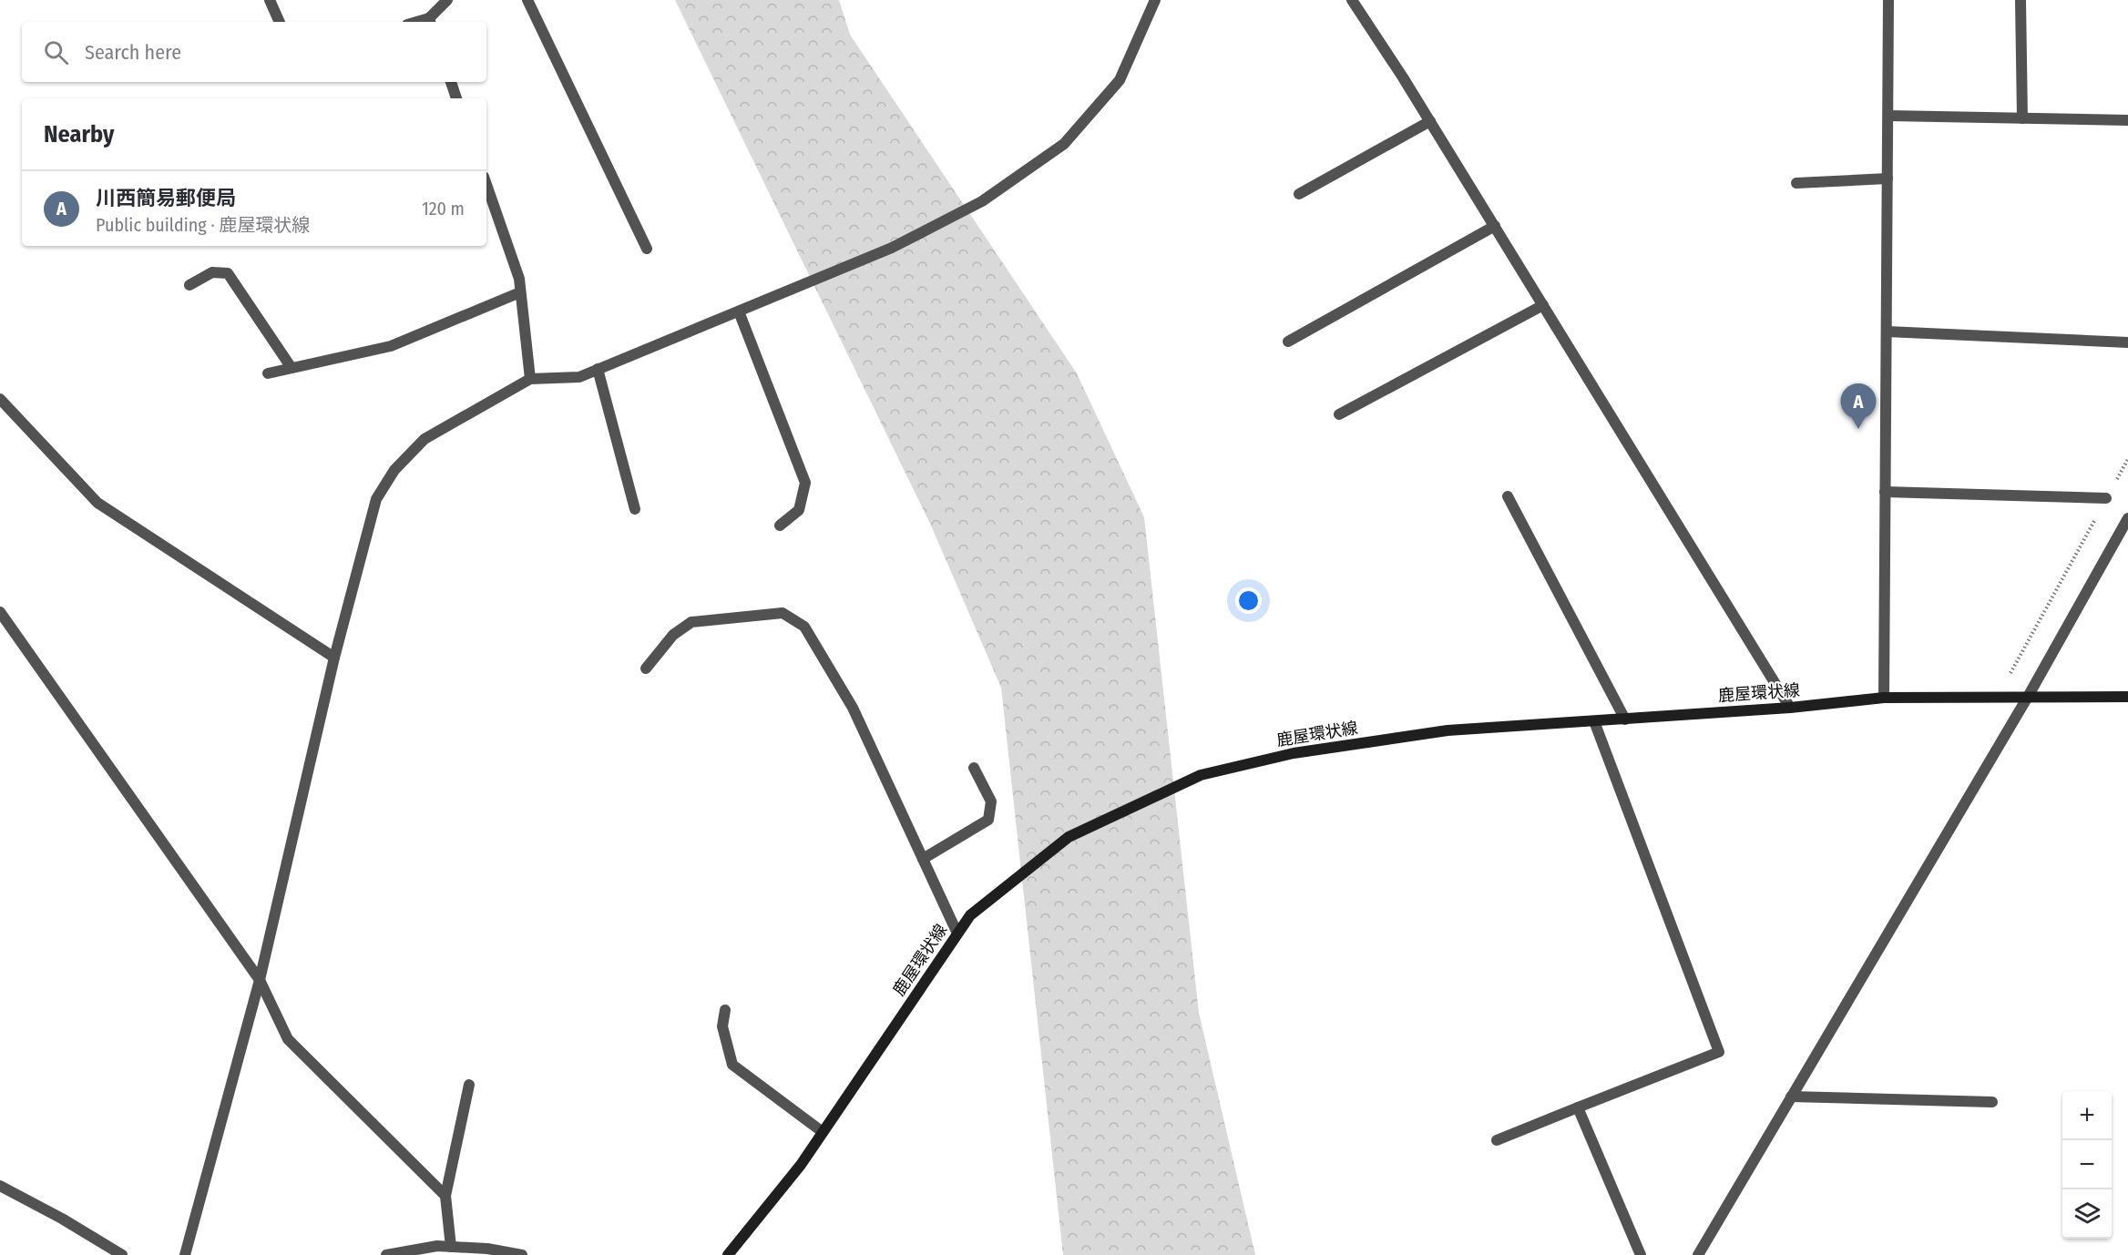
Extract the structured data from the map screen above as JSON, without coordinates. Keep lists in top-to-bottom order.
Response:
{
  "streets": {
    "main road": ["鹿屋環状線"]
  },
  "page": {
    "search": "Search here",
    "heading": "Nearby",
    "list": [
      {
        "mark": "A",
        "name": "川西簡易郵便局",
        "note": "Public building · 鹿屋環状線",
        "value": "120 m"
      }
    ],
    "pins": "A",
    "map_buttons": ["+", "−"]
  }
}
